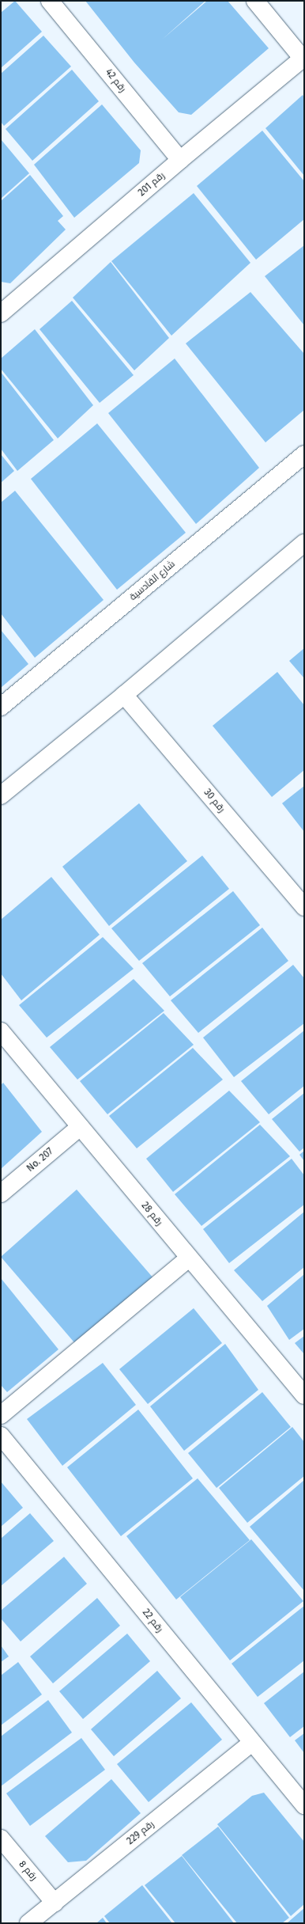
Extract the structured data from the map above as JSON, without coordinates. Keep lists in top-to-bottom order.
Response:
{
  "streets": {
    "street": [
      "رقم 42",
      "رقم 201",
      "شارع القادسية",
      "رقم 30",
      "No. 207",
      "رقم 28",
      "رقم 22",
      "رقم 229",
      "رقم 8"
    ]
  },
  "crossings": [
    ["رقم 42", "رقم 201"],
    ["No. 207", "رقم 28"],
    ["رقم 22", "رقم 229"],
    ["رقم 229", "رقم 8"]
  ]
}
